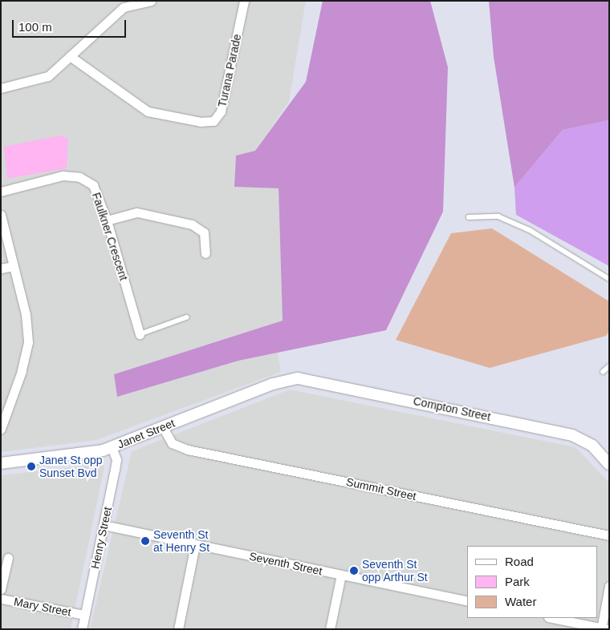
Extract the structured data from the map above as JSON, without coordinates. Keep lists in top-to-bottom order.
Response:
{
  "streets": {
    "street": [
      "Turana Parade",
      "Faulkner Crescent",
      "Compton Street",
      "Janet Street",
      "Summit Street",
      "Henry Street",
      "Seventh Street",
      "Mary Street"
    ]
  },
  "crossings": [
    ["Compton Street", "Janet Street"],
    ["Janet Street", "Summit Street"],
    ["Janet Street", "Henry Street"],
    ["Henry Street", "Seventh Street"],
    ["Henry Street", "Mary Street"]
  ],
  "places": ["Janet St opp Sunset Bvd", "Seventh St at Henry St", "Seventh St opp Arthur St"],
  "legend": ["Road", "Park", "Water"],
  "scale_bar": "100 m"
}
